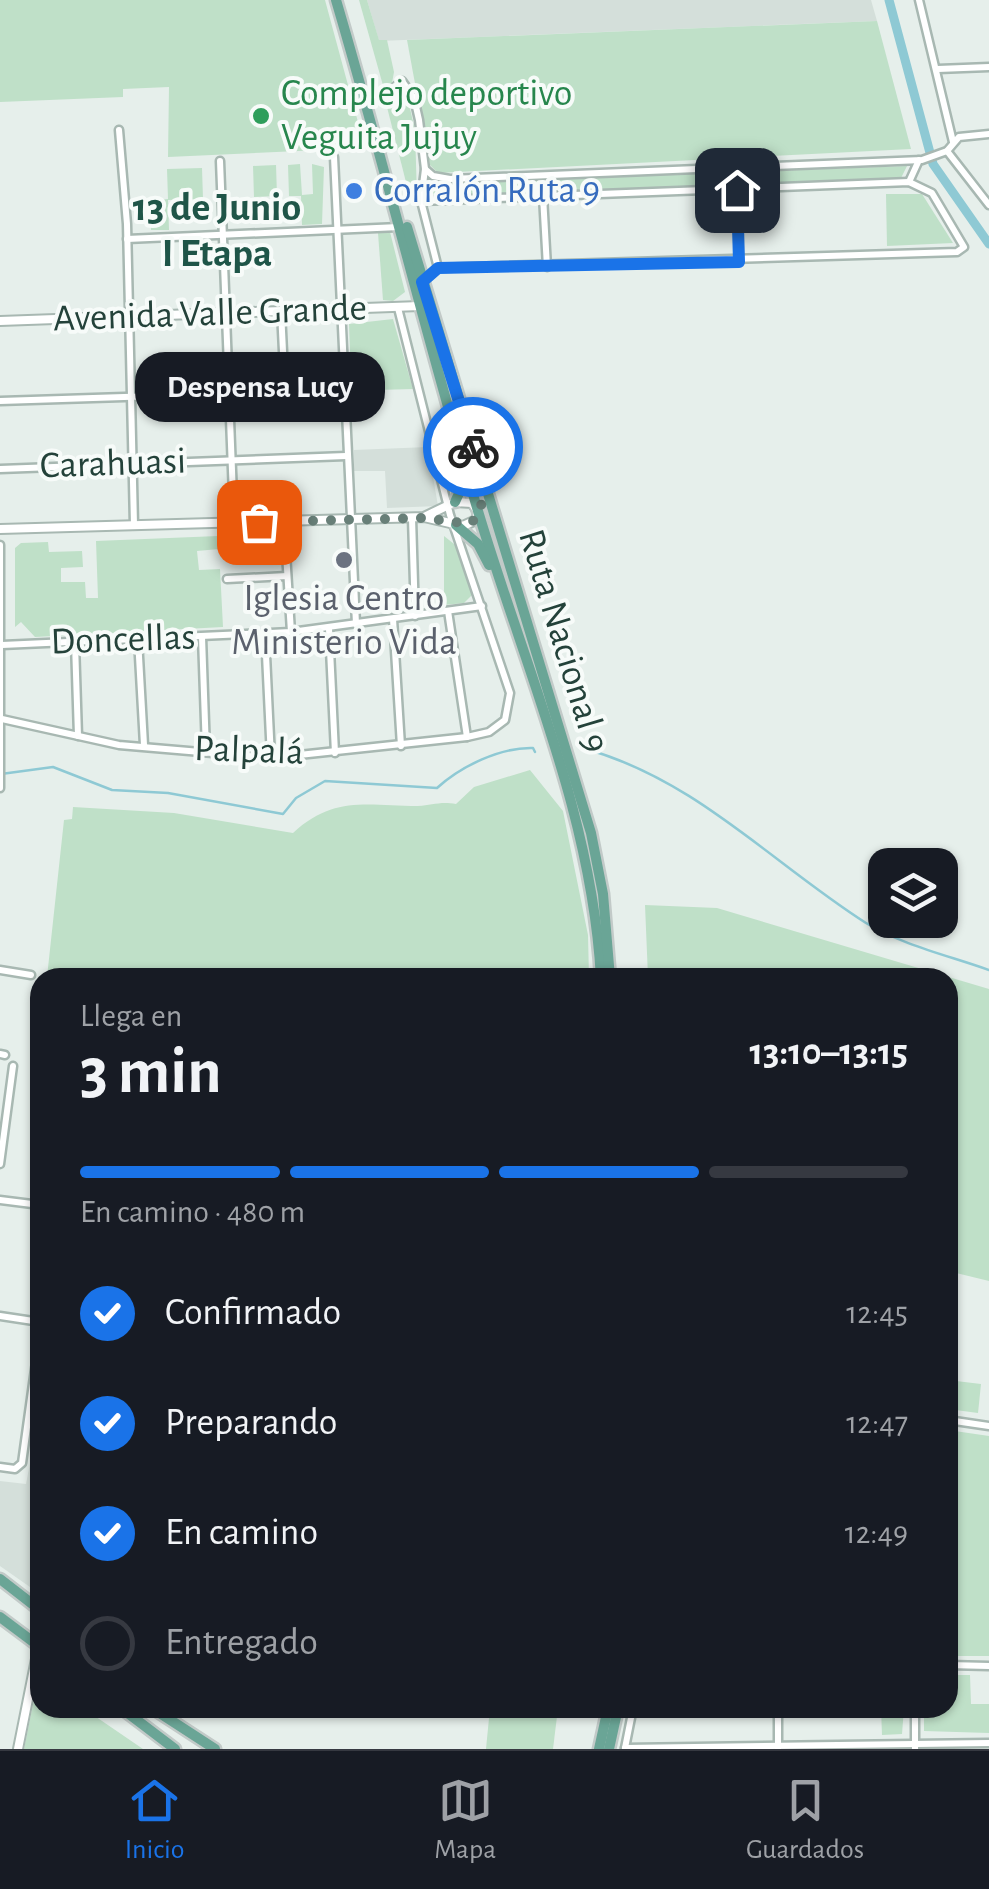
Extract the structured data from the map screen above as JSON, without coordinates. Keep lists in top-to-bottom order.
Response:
{
  "streets": {
    "main road": ["Ruta Nacional 9"],
    "street": [
      "Avenida Valle Grande",
      "Carahuasi",
      "Doncellas",
      "Palpalá"
    ]
  },
  "crossings": [
    ["Avenida Valle Grande", "Ruta Nacional 9"],
    ["Doncellas", "Palpalá"]
  ],
  "districts": ["13 de Junio I Etapa"],
  "places": [
    "Complejo deportivo Veguita Jujuy",
    "Corralón Ruta 9",
    "Despensa Lucy",
    "Iglesia Centro Ministerio Vida"
  ],
  "page": {
    "bubble": "Despensa Lucy",
    "heading": ["3 min", "Llega en", "13:10–13:15"],
    "bar": "En camino · 480 m",
    "list": [
      ["Confirmado", "12:45"],
      ["Preparando", "12:47"],
      ["En camino", "12:49"],
      "Entregado"
    ],
    "tabs": ["Inicio", "Mapa", "Guardados"]
  }
}
